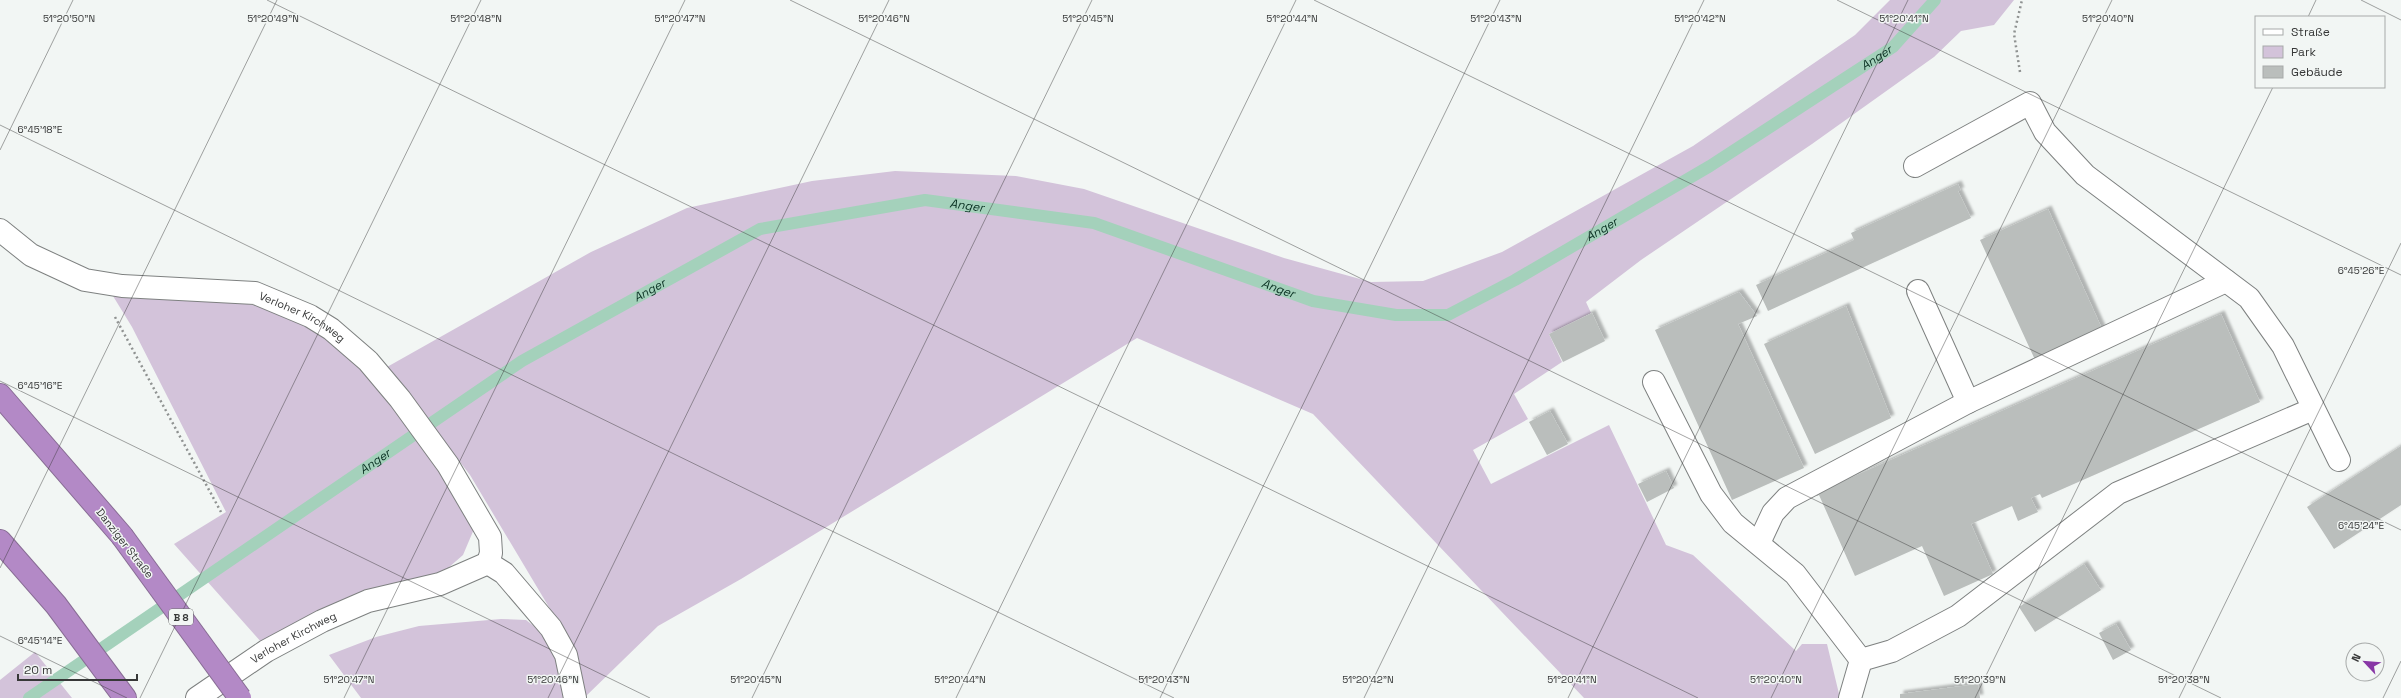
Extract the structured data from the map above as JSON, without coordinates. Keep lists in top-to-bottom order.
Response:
{
  "streets": {
    "highway": ["Danziger Straße", "B 8"],
    "street": ["Verloher Kirchweg"]
  },
  "water": ["Anger"],
  "legend": ["Straße", "Park", "Gebäude"],
  "scale_bar": "20 m",
  "north": "top left",
  "coordinates": [
    "51°20'50\"N",
    "51°20'49\"N",
    "51°20'48\"N",
    "51°20'47\"N",
    "51°20'46\"N",
    "51°20'45\"N",
    "51°20'44\"N",
    "51°20'41\"N",
    "51°20'40\"N",
    "51°20'43\"N",
    "51°20'42\"N",
    "6°45'18\"E",
    "6°45'26\"E",
    "6°45'16\"E",
    "6°45'24\"E",
    "6°45'14\"E",
    "51°20'39\"N",
    "51°20'38\"N"
  ]
}
